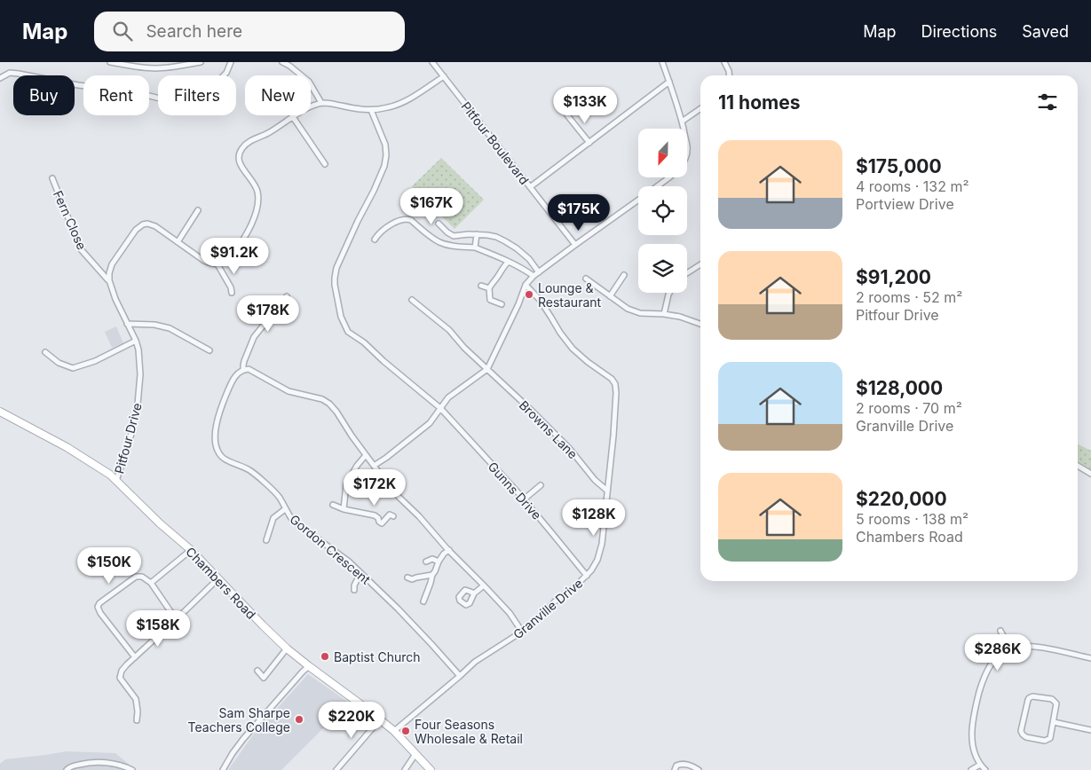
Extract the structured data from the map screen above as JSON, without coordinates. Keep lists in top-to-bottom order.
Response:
{
  "streets": {
    "street": [
      "Pitfour Boulevard",
      "Fern Close",
      "Browns Lane",
      "Pitfour Drive",
      "Gunns Drive",
      "Gordon Crescent",
      "Chambers Road",
      "Granville Drive"
    ]
  },
  "crossings": [
    ["Fern Close", "Pitfour Drive"],
    ["Browns Lane", "Granville Drive"],
    ["Pitfour Drive", "Chambers Road"],
    ["Gunns Drive", "Granville Drive"],
    ["Gordon Crescent", "Granville Drive"],
    ["Chambers Road", "Granville Drive"]
  ],
  "places": [
    "Lounge & Restaurant",
    "Baptist Church",
    "Sam Sharpe Teachers College",
    "Four Seasons Wholesale & Retail"
  ],
  "north": "bottom",
  "page": {
    "header": "Map",
    "search": "Search here",
    "nav": ["Map", "Directions", "Saved"],
    "chip": [
      "Buy",
      "Rent",
      "Filters",
      "New"
    ],
    "heading": "11 homes",
    "price": [
      "$133K",
      "$167K",
      "$175K",
      "$91.2K",
      "$178K",
      "$172K",
      "$128K",
      "$150K",
      "$158K",
      "$286K",
      "$220K"
    ],
    "list": [
      {
        "name": "$175,000",
        "note": "4 rooms · 132 m² · Portview Drive"
      },
      {
        "name": "$91,200",
        "note": "2 rooms · 52 m² · Pitfour Drive"
      },
      {
        "name": "$128,000",
        "note": "2 rooms · 70 m² · Granville Drive"
      },
      {
        "name": "$220,000",
        "note": "5 rooms · 138 m² · Chambers Road"
      }
    ]
  }
}
